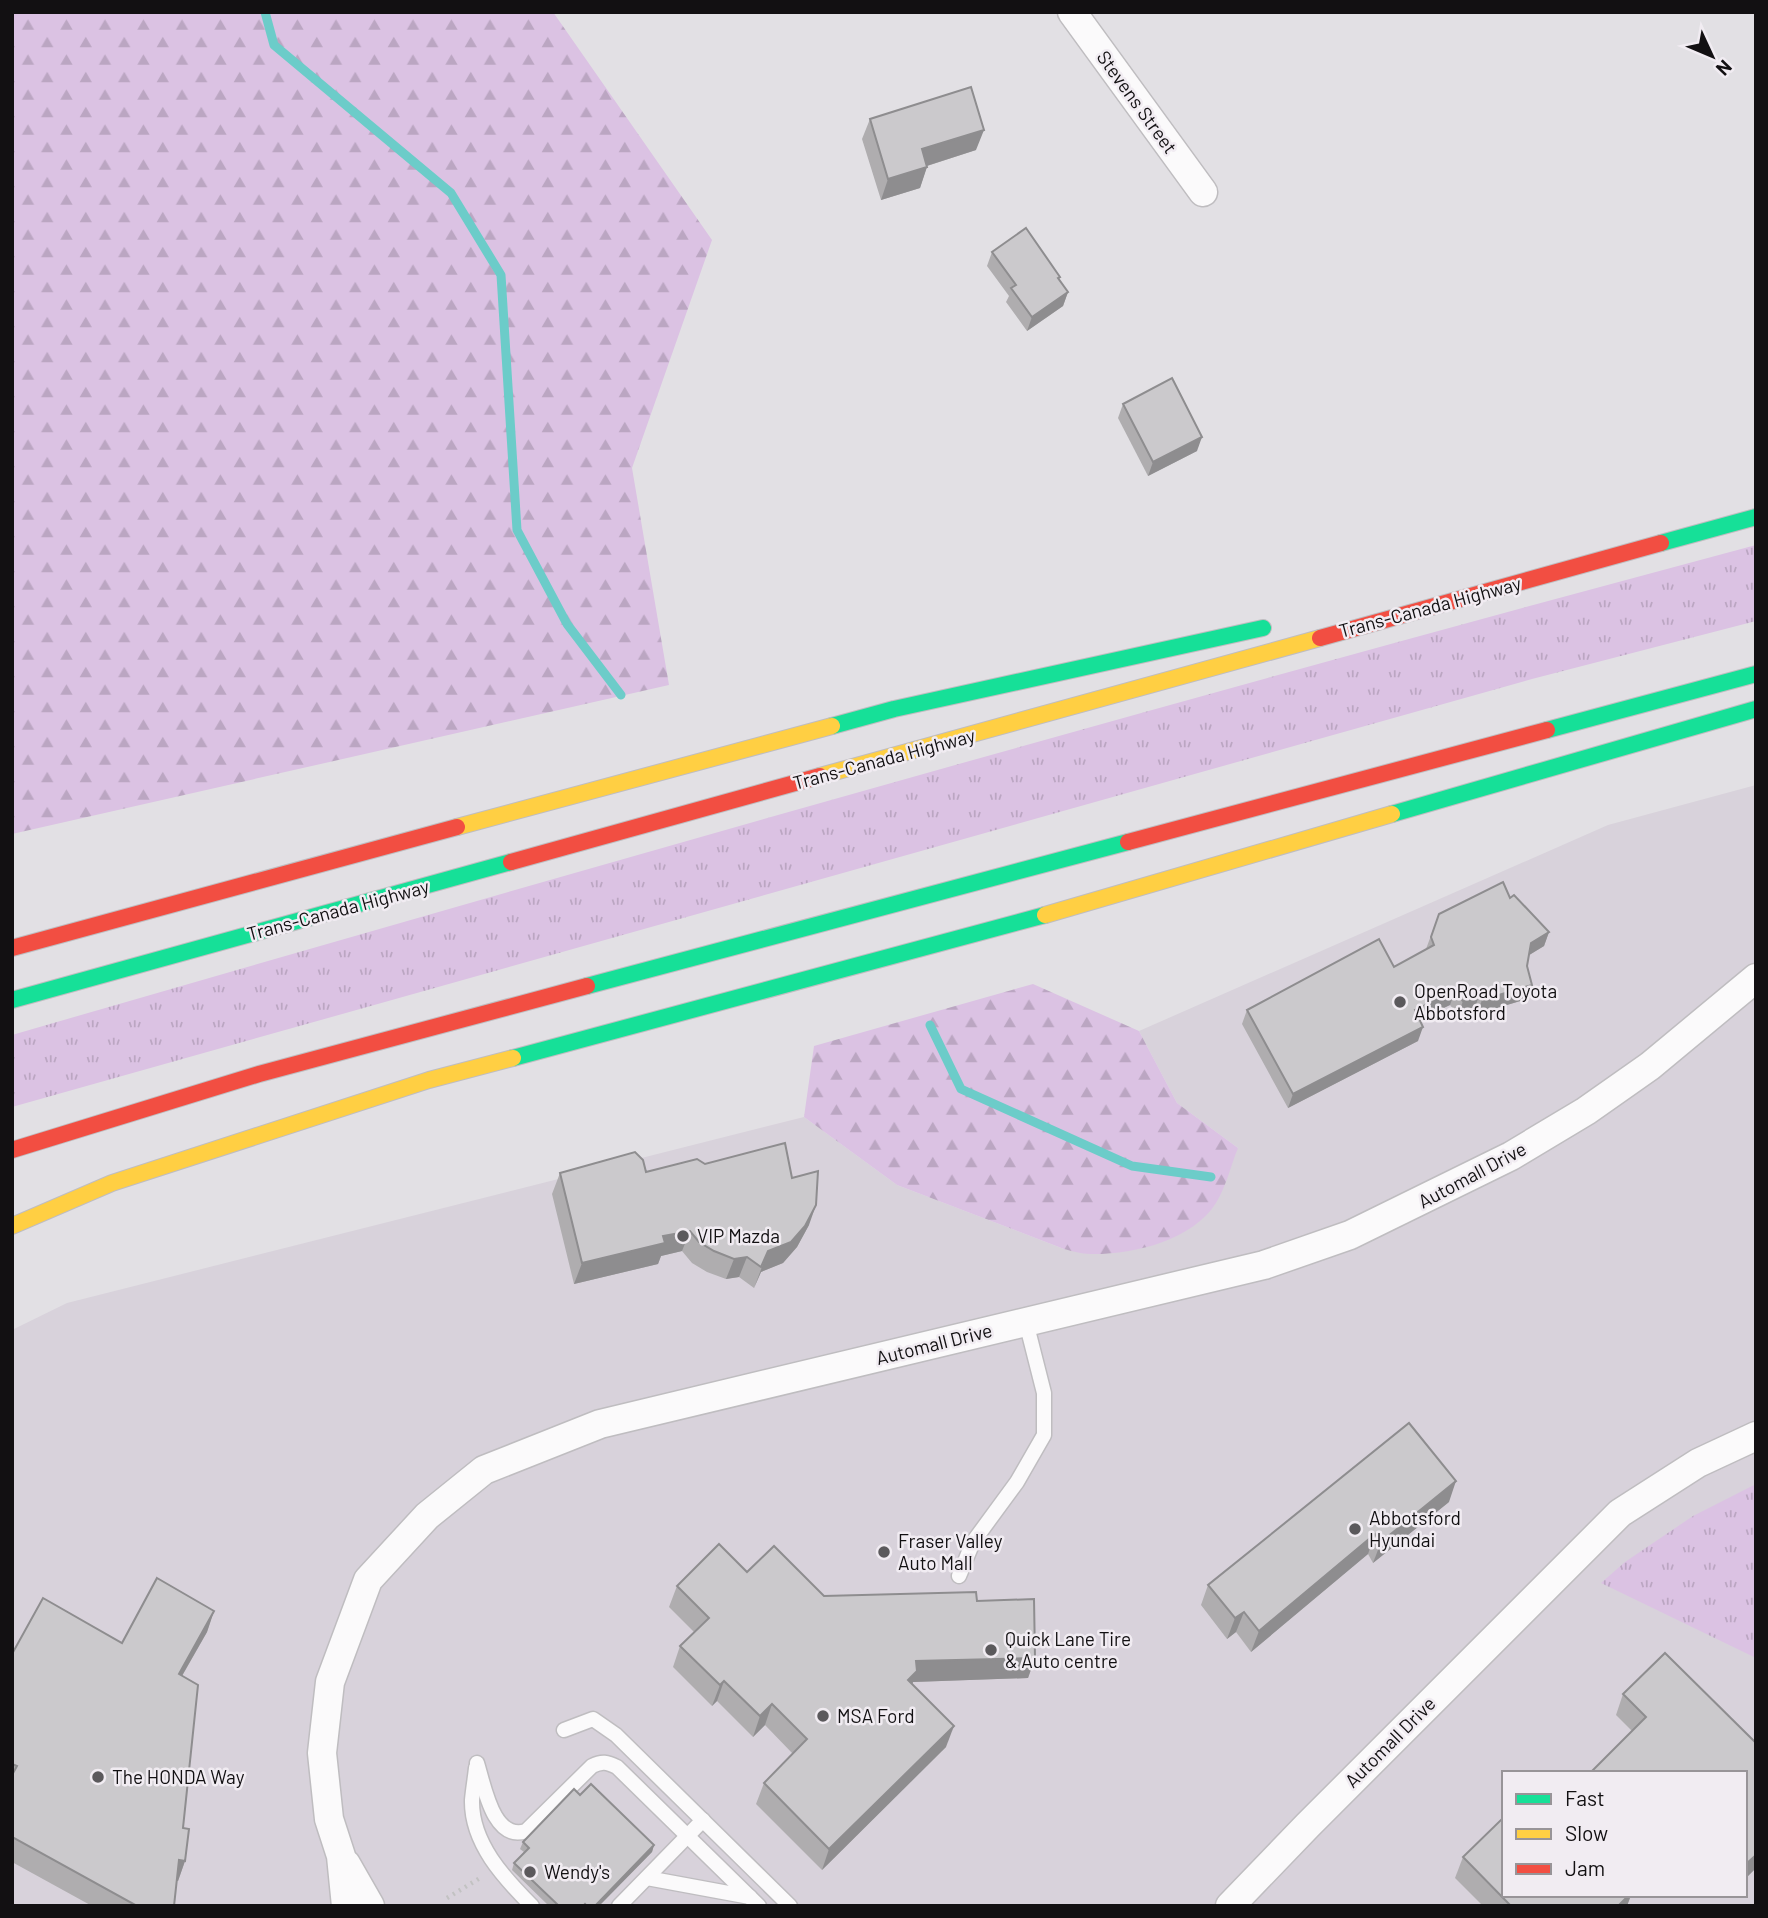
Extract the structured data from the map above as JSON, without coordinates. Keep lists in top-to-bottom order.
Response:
{
  "streets": {
    "highway": ["Trans-Canada Highway"],
    "street": ["Stevens Street", "Automall Drive"]
  },
  "places": [
    "OpenRoad Toyota Abbotsford",
    "VIP Mazda",
    "Abbotsford Hyundai",
    "Fraser Valley Auto Mall",
    "Quick Lane Tire & Auto centre",
    "MSA Ford",
    "The HONDA Way",
    "Wendy's"
  ],
  "legend": ["Fast", "Slow", "Jam"],
  "north": "bottom right"
}
